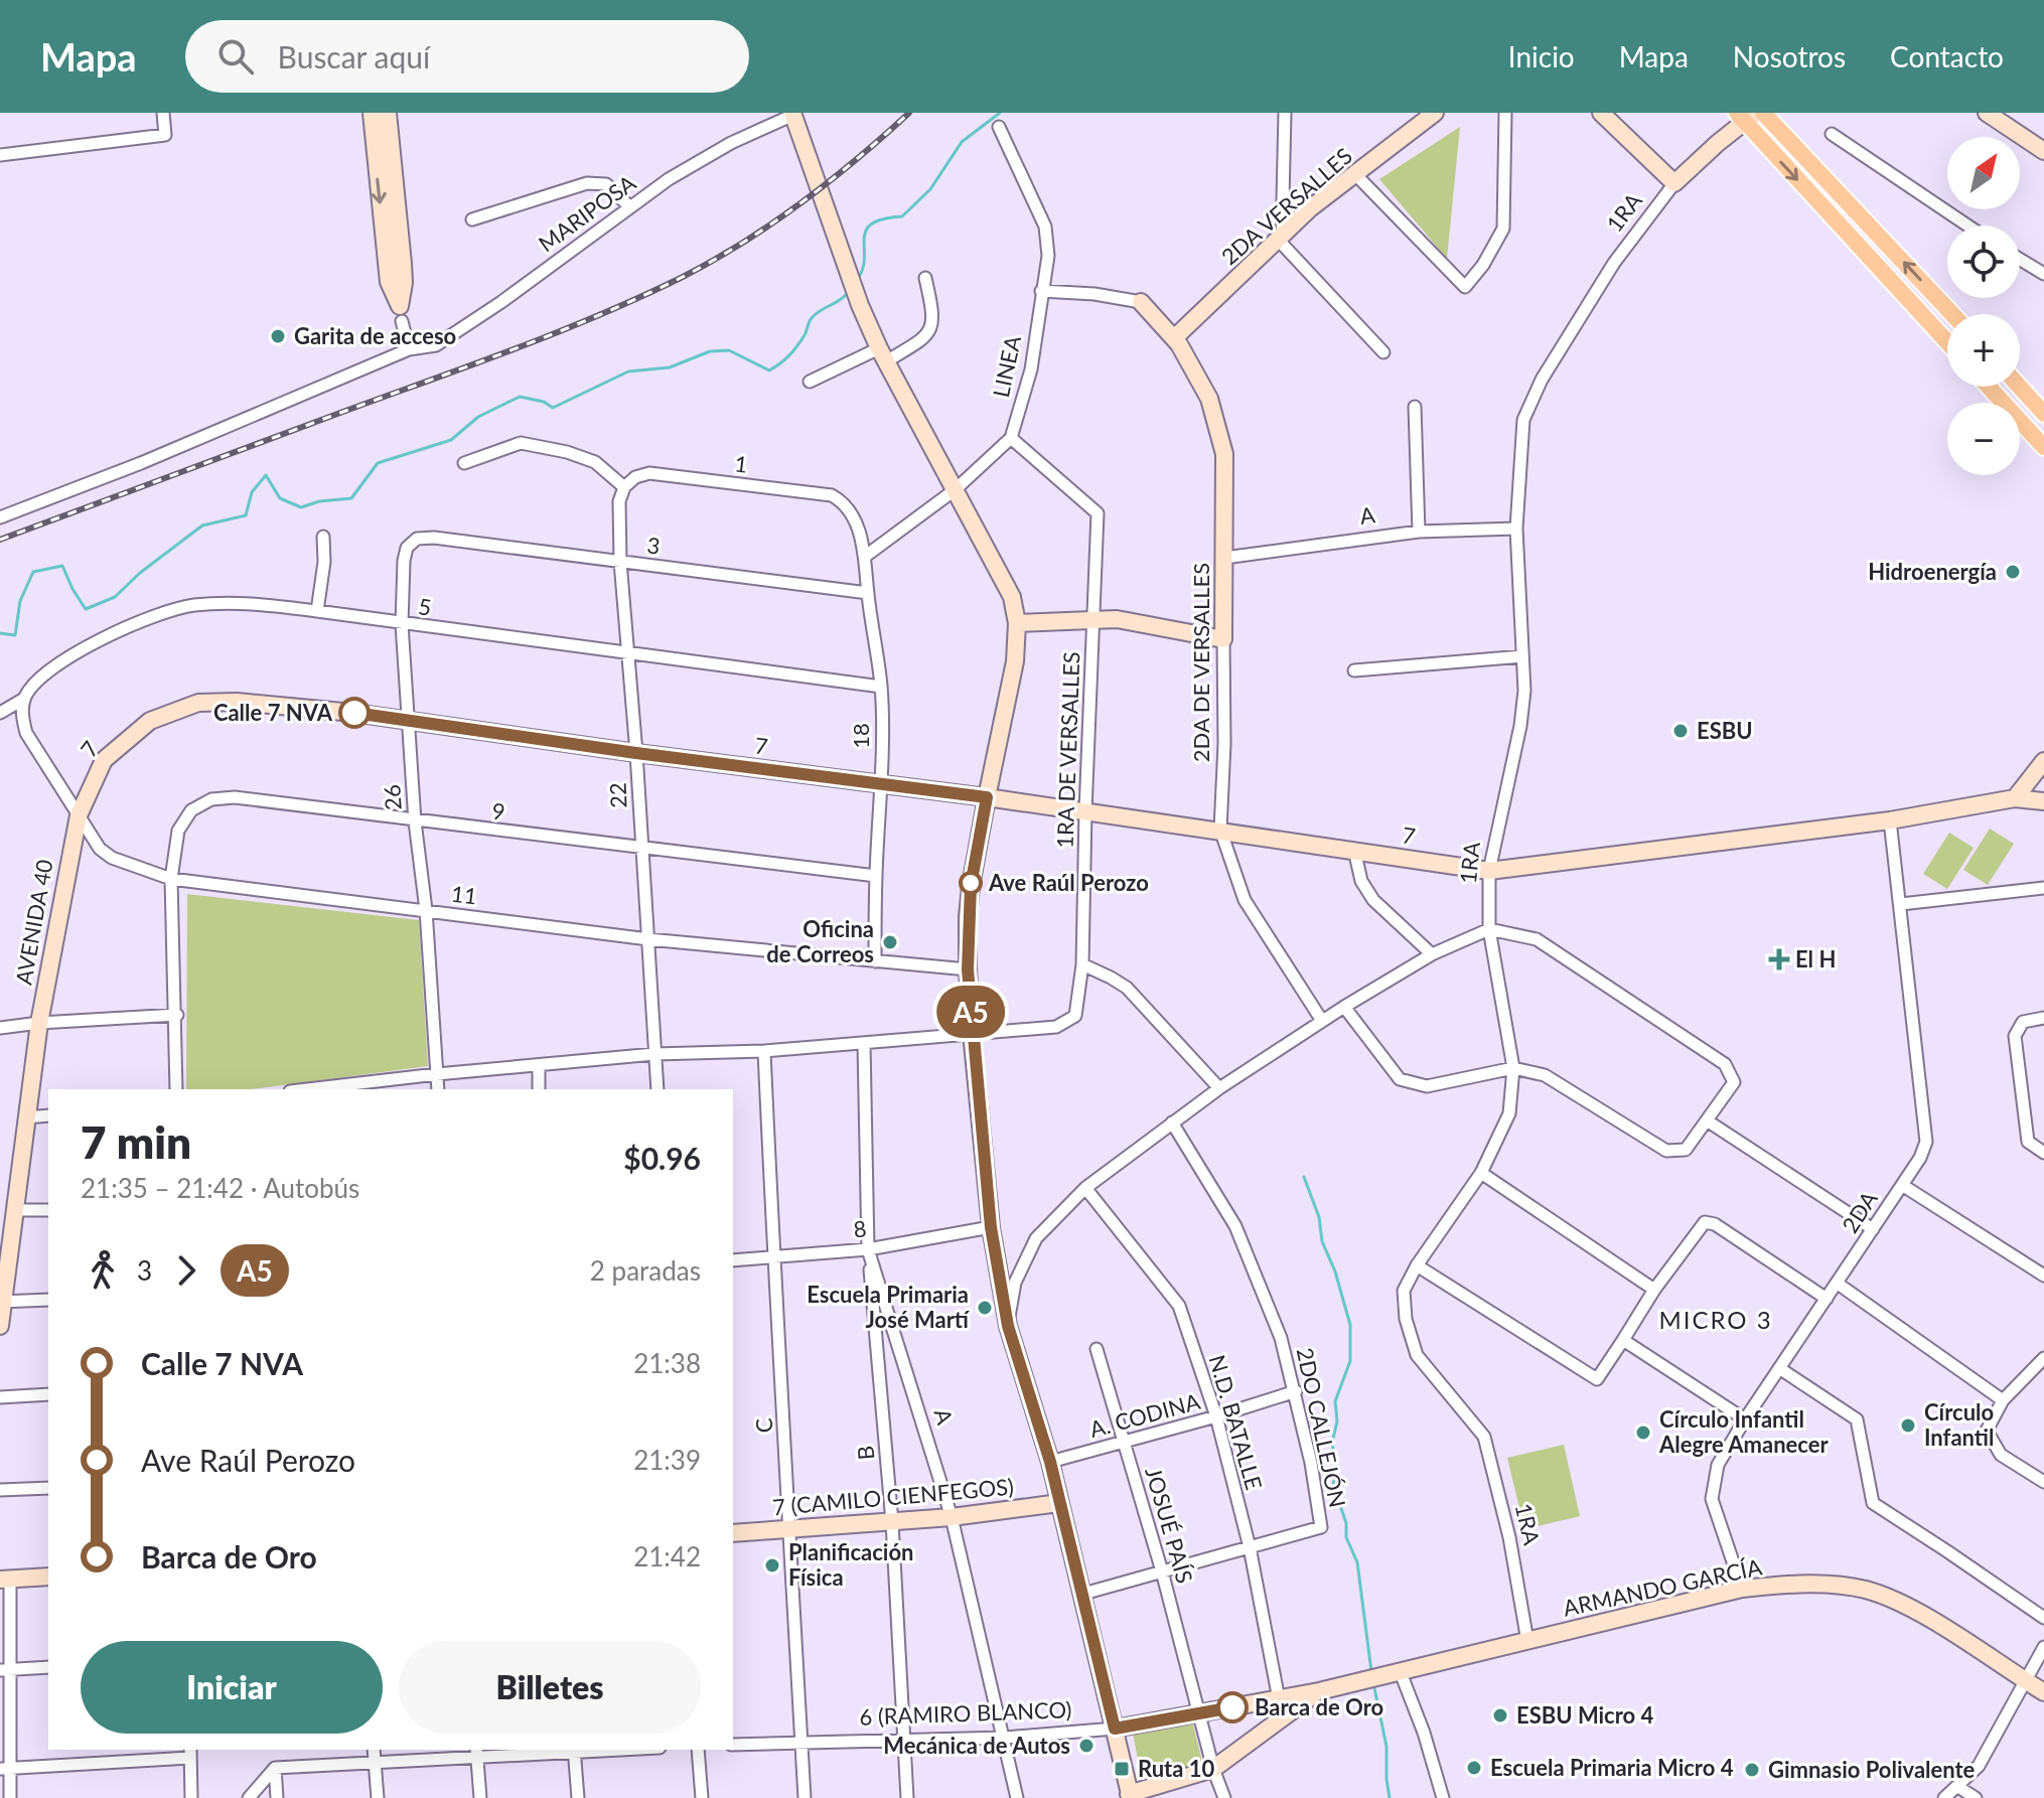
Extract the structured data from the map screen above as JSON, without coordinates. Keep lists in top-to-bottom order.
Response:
{
  "streets": {
    "main road": [
      "2DA VERSALLES",
      "1RA",
      "2DA DE VERSALLES",
      "7",
      "AVENIDA 40",
      "7 (CAMILO CIENFEGOS)",
      "ARMANDO GARCÍA",
      "6 (RAMIRO BLANCO)"
    ],
    "street": [
      "MARIPOSA",
      "LINEA",
      "1",
      "A",
      "3",
      "5",
      "18",
      "1RA DE VERSALLES",
      "22",
      "26",
      "9",
      "11",
      "2DA",
      "8",
      "A. CODINA",
      "N.D. BATALLE",
      "C",
      "2DO CALLEJÓN",
      "B",
      "JOSUÉ PAÍS"
    ]
  },
  "crossings": [
    ["2DA VERSALLES", "2DA DE VERSALLES"],
    ["1RA", "A"],
    ["1RA", "7"],
    ["1RA", "ARMANDO GARCÍA"],
    ["LINEA", "1RA DE VERSALLES"],
    ["1", "18"],
    ["1", "22"],
    ["A", "2DA DE VERSALLES"],
    ["A", "8"],
    ["A", "B"],
    ["A", "7 (CAMILO CIENFEGOS)"],
    ["A", "6 (RAMIRO BLANCO)"],
    ["3", "18"],
    ["3", "22"],
    ["3", "26"],
    ["5", "18"],
    ["5", "22"],
    ["5", "26"],
    ["5", "11"],
    ["2DA DE VERSALLES", "7"],
    ["18", "7"],
    ["18", "9"],
    ["18", "11"],
    ["7", "1RA DE VERSALLES"],
    ["7", "22"],
    ["7", "26"],
    ["7", "11"],
    ["7", "AVENIDA 40"],
    ["7", "2DA"],
    ["22", "9"],
    ["22", "11"],
    ["26", "9"],
    ["26", "11"],
    ["9", "11"],
    ["11", "AVENIDA 40"],
    ["2DA", "ARMANDO GARCÍA"],
    ["8", "C"],
    ["8", "B"],
    ["A. CODINA", "N.D. BATALLE"],
    ["A. CODINA", "2DO CALLEJÓN"],
    ["A. CODINA", "JOSUÉ PAÍS"],
    ["N.D. BATALLE", "2DO CALLEJÓN"],
    ["N.D. BATALLE", "ARMANDO GARCÍA"],
    ["N.D. BATALLE", "6 (RAMIRO BLANCO)"],
    ["C", "7 (CAMILO CIENFEGOS)"],
    ["C", "6 (RAMIRO BLANCO)"],
    ["B", "7 (CAMILO CIENFEGOS)"],
    ["B", "6 (RAMIRO BLANCO)"],
    ["JOSUÉ PAÍS", "6 (RAMIRO BLANCO)"],
    ["ARMANDO GARCÍA", "6 (RAMIRO BLANCO)"]
  ],
  "districts": ["MICRO 3"],
  "places": {
    "other": [
      "Garita de acceso",
      "Hidroenergía",
      "Calle 7 NVA",
      "ESBU",
      "Ave Raúl Perozo",
      "Oficina de Correos",
      "Escuela Primaria José Martí",
      "Círculo Infantil",
      "Círculo Infantil Alegre Amanecer",
      "Planificación Física",
      "Barca de Oro",
      "ESBU Micro 4",
      "Mecánica de Autos",
      "Escuela Primaria Micro 4",
      "Gimnasio Polivalente"
    ],
    "health": ["El H"],
    "transit": ["Ruta 10"]
  },
  "lines": ["bus line A5"],
  "north": "top right",
  "page": {
    "header": "Mapa",
    "search": "Buscar aquí",
    "nav": [
      "Inicio",
      "Mapa",
      "Nosotros",
      "Contacto"
    ],
    "on_map": "A5",
    "map_buttons": ["+", "−"],
    "heading": ["7 min", "21:35 – 21:42 · Autobús", "$0.96"],
    "legs": ["3", "A5", "2 paradas"],
    "list": [
      {
        "name": "Calle 7 NVA",
        "value": "21:38"
      },
      {
        "name": "Ave Raúl Perozo",
        "value": "21:39"
      },
      {
        "name": "Barca de Oro",
        "value": "21:42"
      }
    ],
    "buttons": ["Iniciar", "Billetes"]
  }
}
